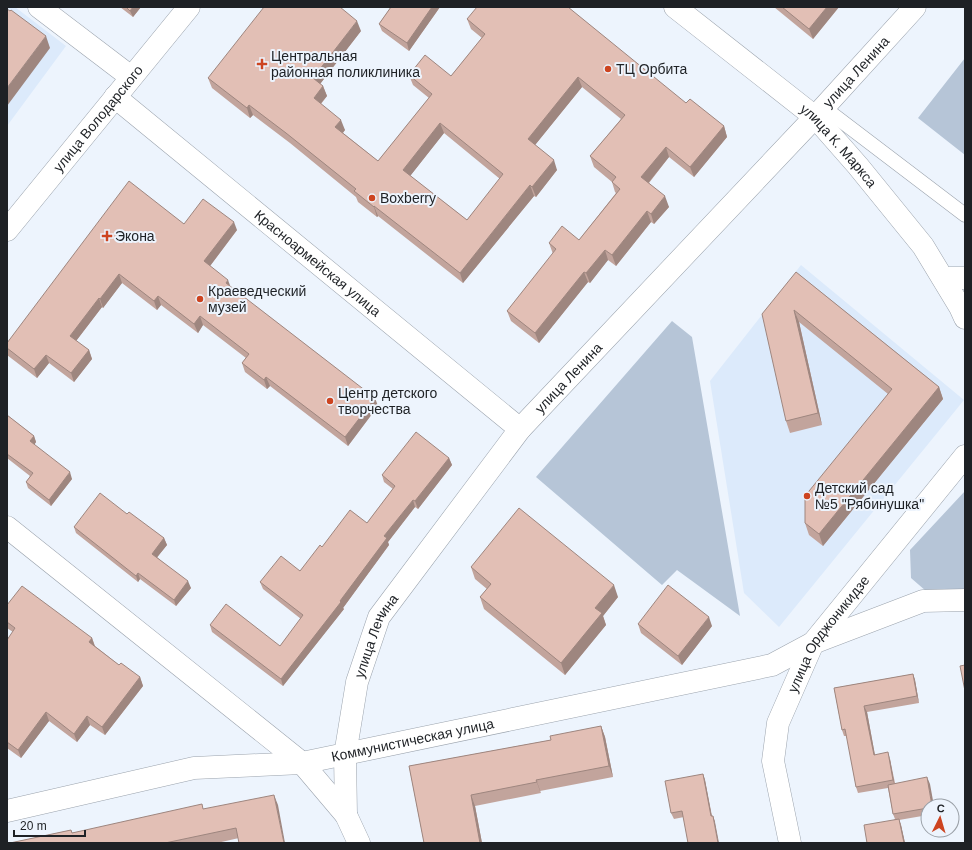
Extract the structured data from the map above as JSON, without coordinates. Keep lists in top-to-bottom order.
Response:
{
  "streets": {
    "street": [
      "улица Ленина",
      "улица Володарского",
      "улица К. Маркса",
      "Красноармейская улица",
      "улица Орджоникидзе",
      "Коммунистическая улица"
    ]
  },
  "crossings": [
    ["улица Ленина", "улица К. Маркса"],
    ["улица Ленина", "Красноармейская улица"],
    ["улица Ленина", "Коммунистическая улица"],
    ["улица Володарского", "Красноармейская улица"],
    ["улица Орджоникидзе", "Коммунистическая улица"]
  ],
  "places": {
    "health": ["Центральная районная поликлиника", "Экона"],
    "other": [
      "ТЦ Орбита",
      "Boxberry",
      "Краеведческий музей",
      "Центр детского творчества",
      "Детский сад №5 \"Рябинушка\""
    ]
  },
  "scale_bar": "20 m",
  "north": "top"
}
